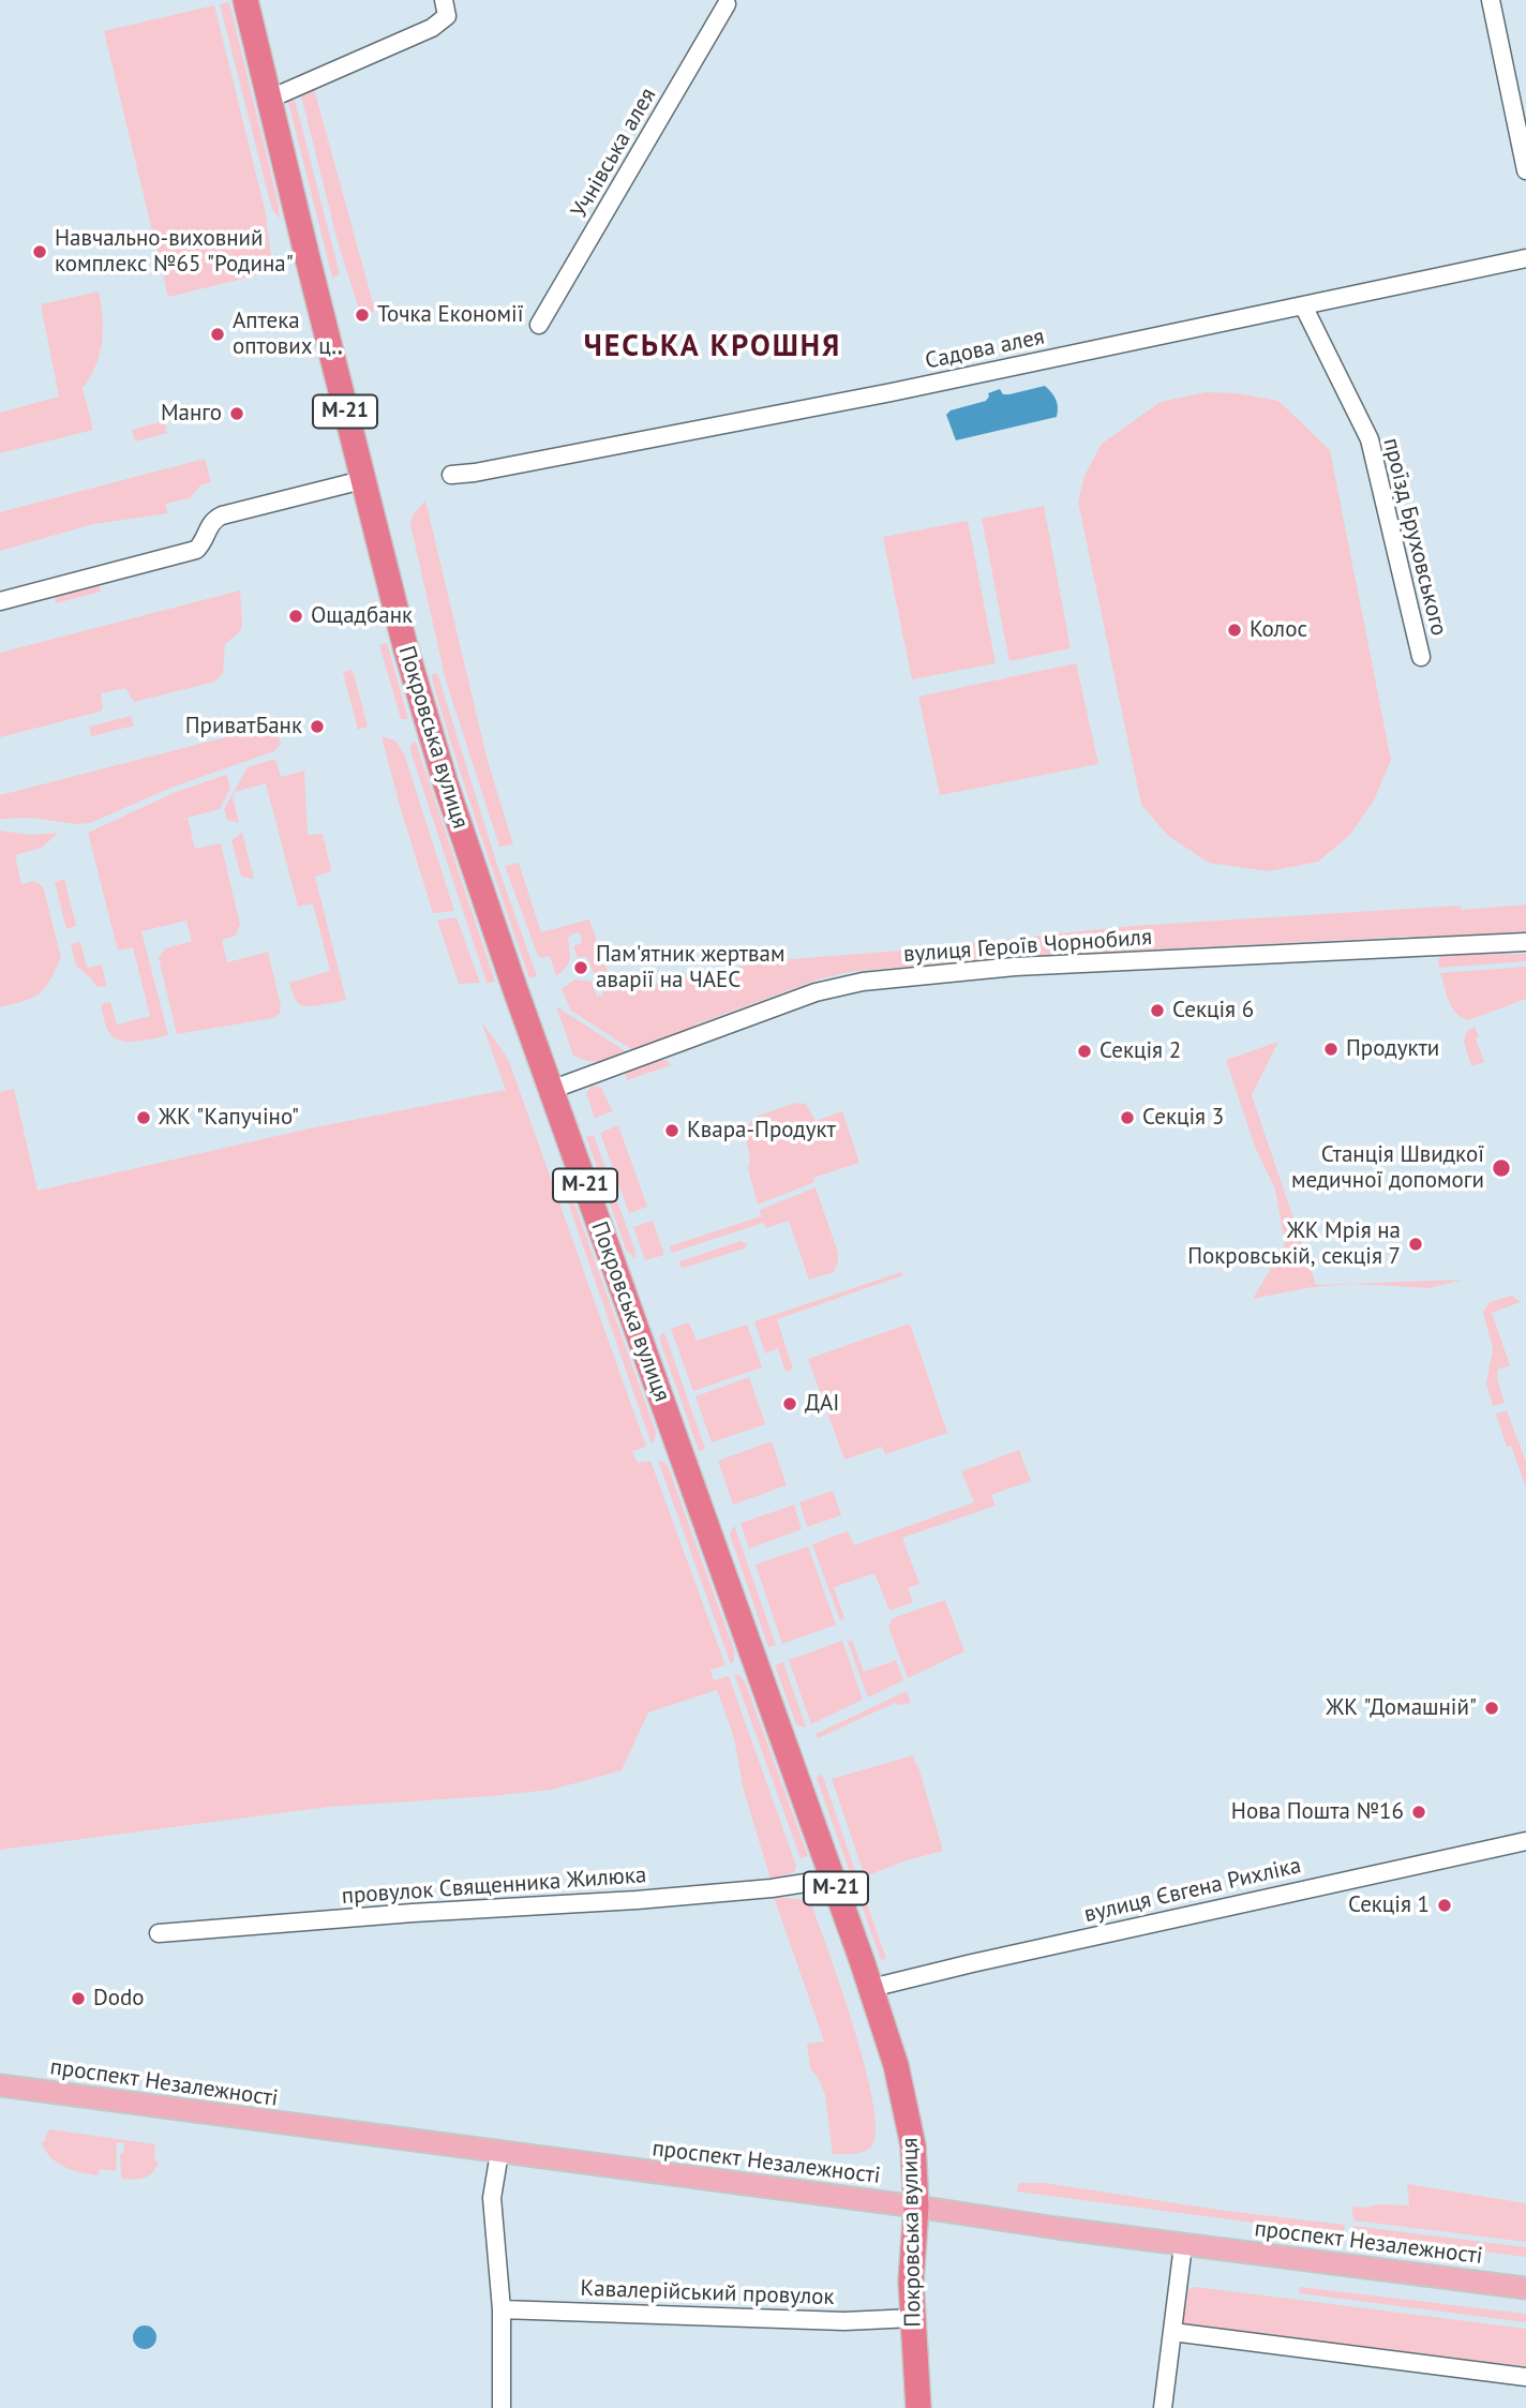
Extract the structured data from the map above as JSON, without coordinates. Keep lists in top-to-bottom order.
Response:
{
  "streets": {
    "highway": ["М-21", "Покровська вулиця"],
    "main road": ["проспект Незалежності"],
    "street": [
      "Учнівська алея",
      "Садова алея",
      "проїзд Бруховського",
      "вулиця Героїв Чорнобиля",
      "провулок Священника Жилюка",
      "вулиця Євгена Рихліка",
      "Кавалерійський провулок"
    ]
  },
  "crossings": [
    ["Садова алея", "проїзд Бруховського"],
    ["Покровська вулиця", "вулиця Героїв Чорнобиля"],
    ["Покровська вулиця", "провулок Священника Жилюка"],
    ["Покровська вулиця", "вулиця Євгена Рихліка"],
    ["Покровська вулиця", "проспект Незалежності"],
    ["Покровська вулиця", "Кавалерійський провулок"]
  ],
  "districts": ["ЧЕСЬКА КРОШНЯ"],
  "places": [
    "Навчально-виховний комплекс №65 \"Родина\"",
    "Точка Економії",
    "Аптека оптових ц‥",
    "Манго",
    "Ощадбанк",
    "Колос",
    "ПриватБанк",
    "Пам'ятник жертвам аварії на ЧАЕС",
    "Секція 6",
    "Продукти",
    "Секція 2",
    "ЖК \"Капучіно\"",
    "Секція 3",
    "Квара-Продукт",
    "Станція Швидкої медичної допомоги",
    "ЖК Мрія на Покровській, секція 7",
    "ДАІ",
    "ЖК \"Домашній\"",
    "Нова Пошта №16",
    "Секція 1",
    "Dodo"
  ]
}
